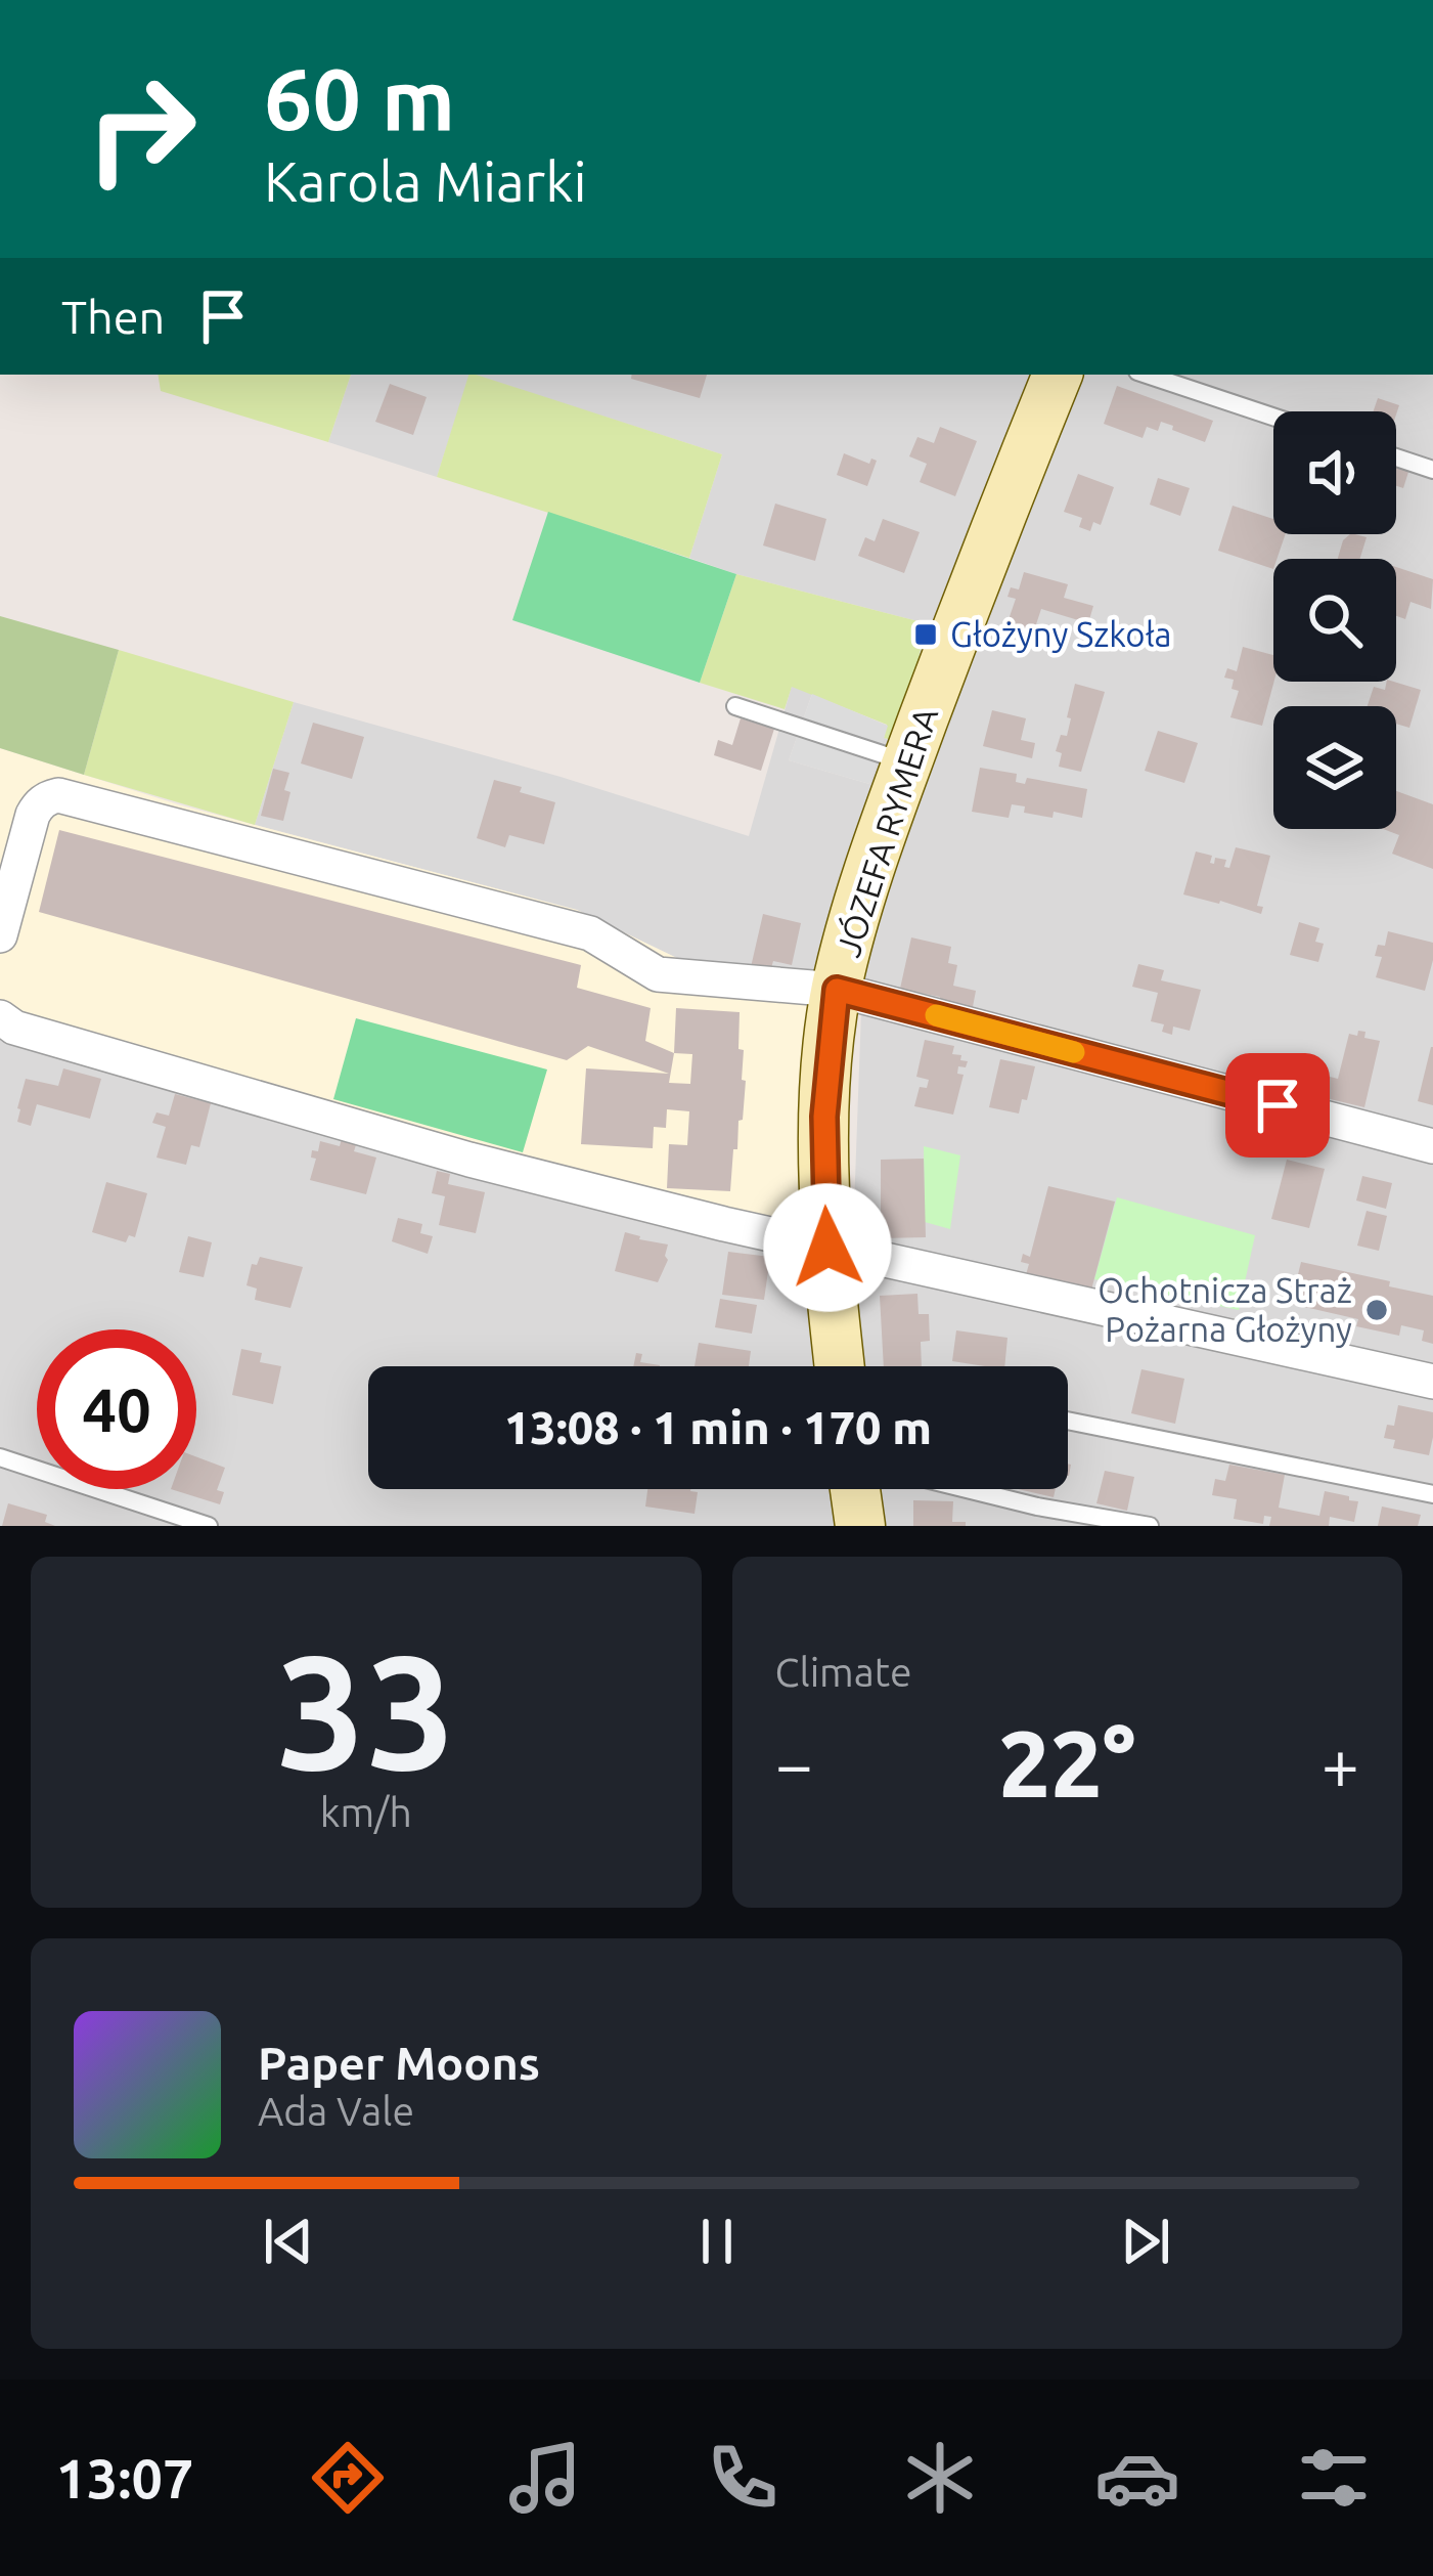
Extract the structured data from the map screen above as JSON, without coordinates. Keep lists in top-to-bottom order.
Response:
{
  "streets": {
    "street": ["JÓZEFA RYMERA"]
  },
  "places": {
    "transit": ["Głożyny Szkoła"],
    "other": ["Ochotnicza Straż Pożarna Głożyny"]
  },
  "page": {
    "turn": ["60 m", "Karola Miarki"],
    "then": "Then",
    "limit": "40",
    "trip": "13:08 · 1 min · 170 m",
    "tile": [
      ["33", "km/h"],
      "Climate"
    ],
    "heat": ["−", "22°", "+"],
    "song": ["Paper Moons", "Ada Vale"],
    "tabs": "13:07"
  }
}
